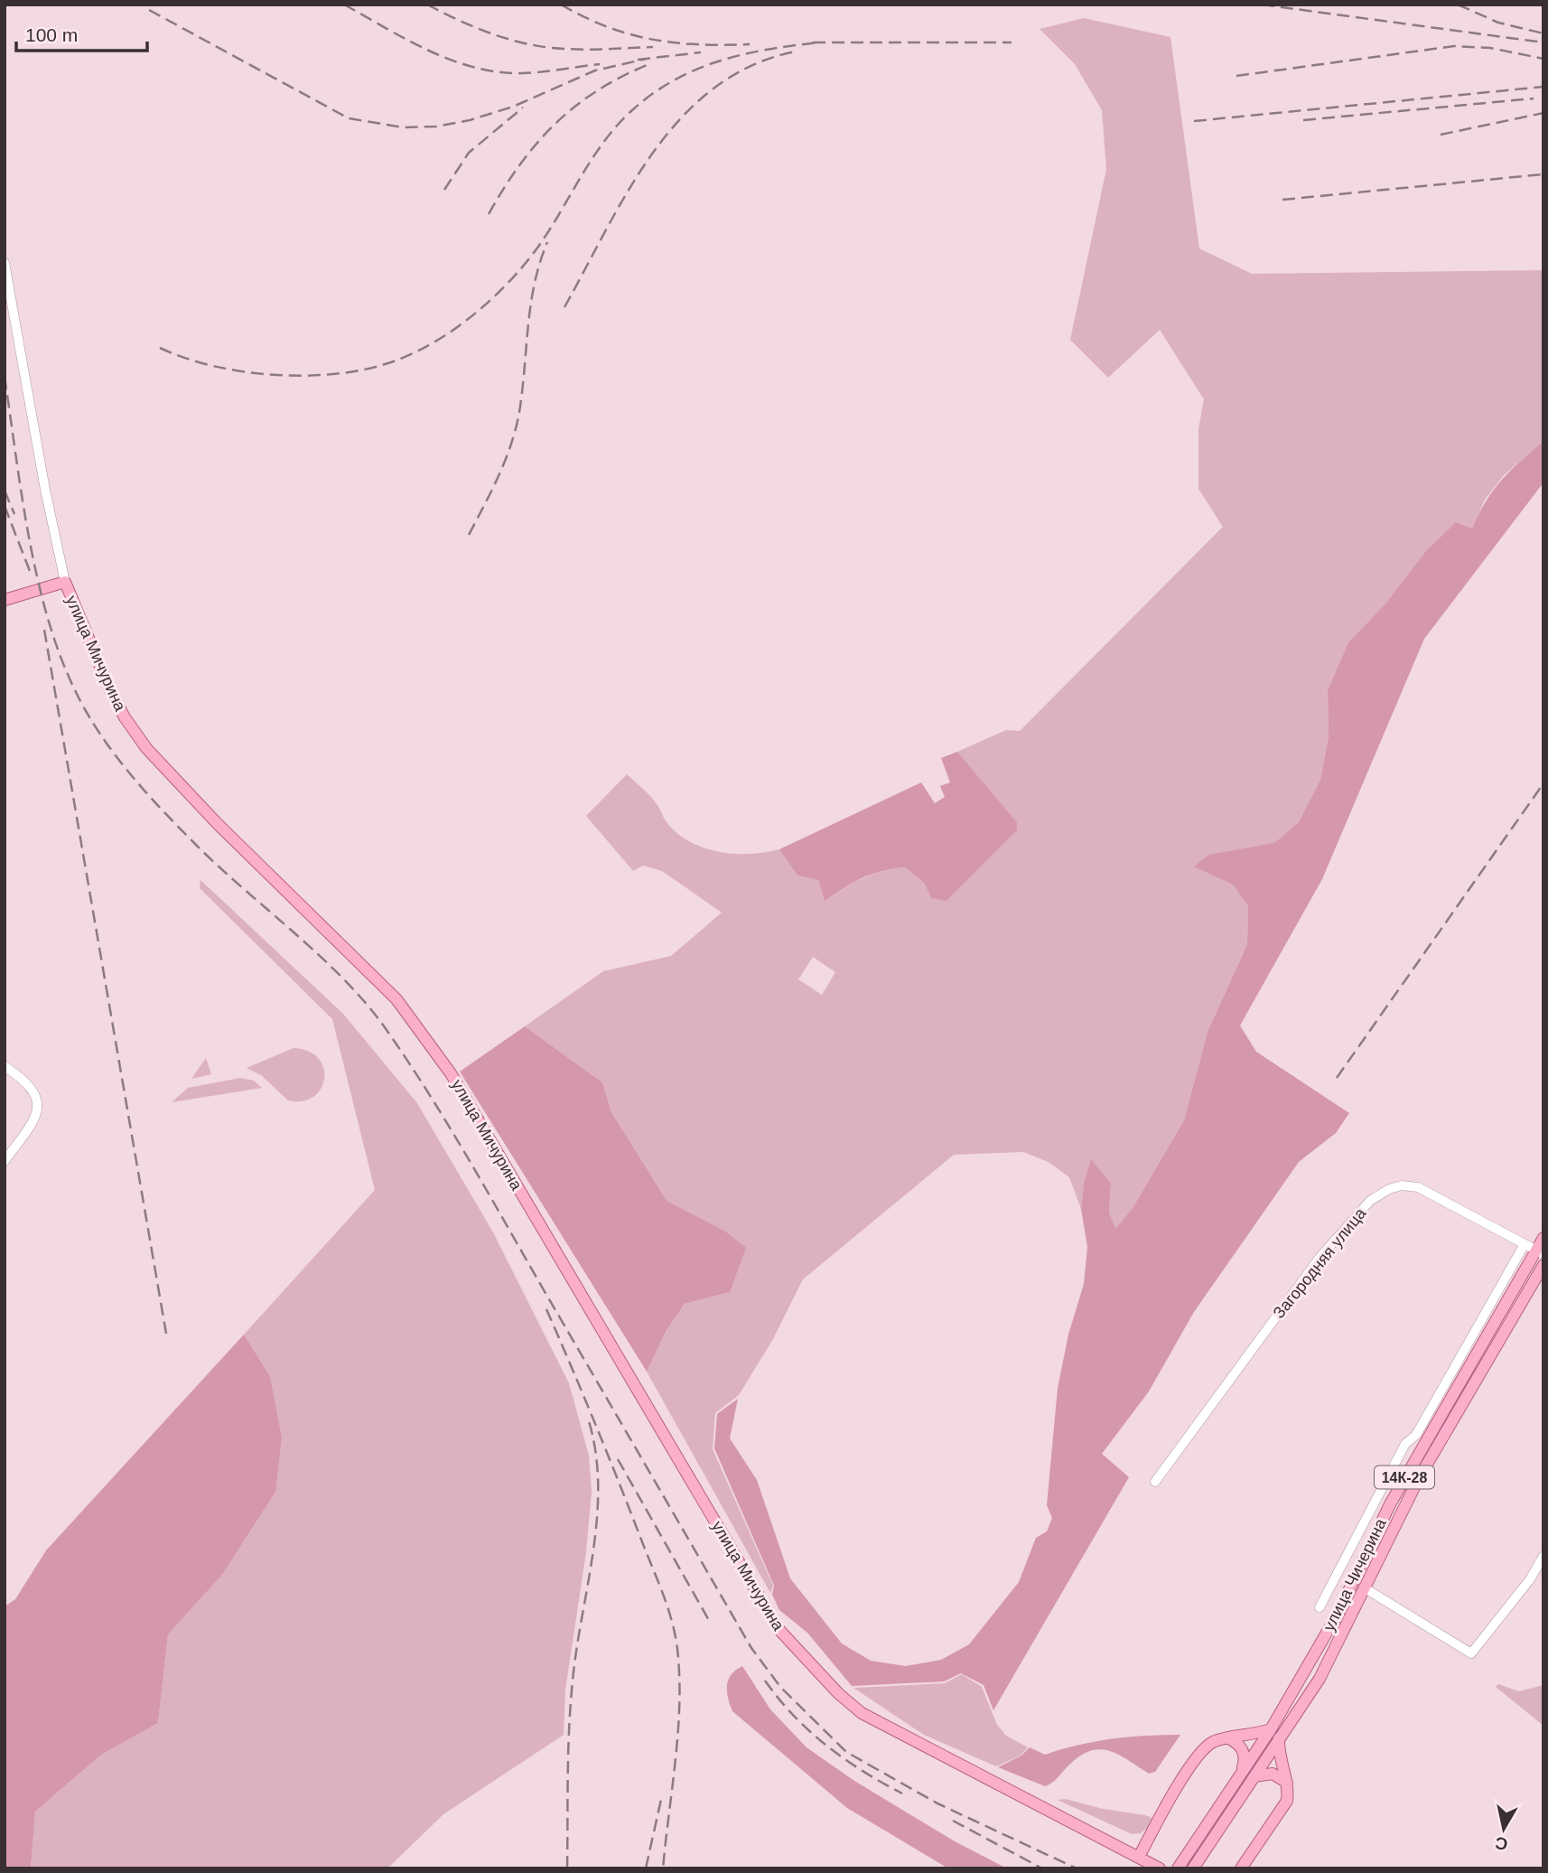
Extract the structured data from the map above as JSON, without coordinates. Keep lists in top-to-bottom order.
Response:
{
  "streets": {
    "main road": ["улица Мичурина", "14К-28", "улица Чичерина"],
    "street": ["Загородняя улица"]
  },
  "crossings": [
    ["Загородняя улица", "улица Чичерина"]
  ],
  "scale_bar": "100 m",
  "north": "bottom"
}
